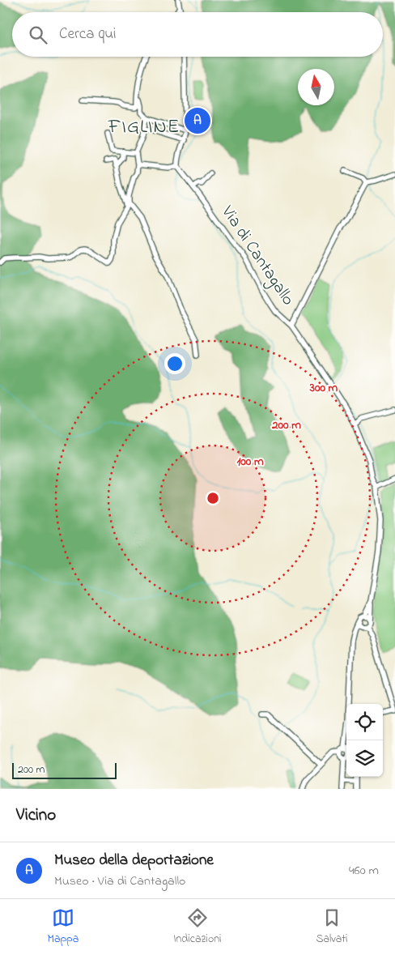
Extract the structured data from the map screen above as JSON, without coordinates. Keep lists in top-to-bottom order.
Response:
{
  "streets": {
    "street": ["Via di Cantagallo"]
  },
  "districts": ["FIGLINE"],
  "scale_bar": "200 m",
  "north": "top",
  "page": {
    "search": "Cerca qui",
    "pins": "A",
    "scale": "200 m",
    "heading": "Vicino",
    "list": [
      {
        "mark": "A",
        "name": "Museo della deportazione",
        "note": "Museo · Via di Cantagallo",
        "value": "460 m"
      }
    ],
    "nav": ["Mappa", "Indicazioni", "Salvati"]
  },
  "rings": ["300 m", "200 m", "100 m"]
}
